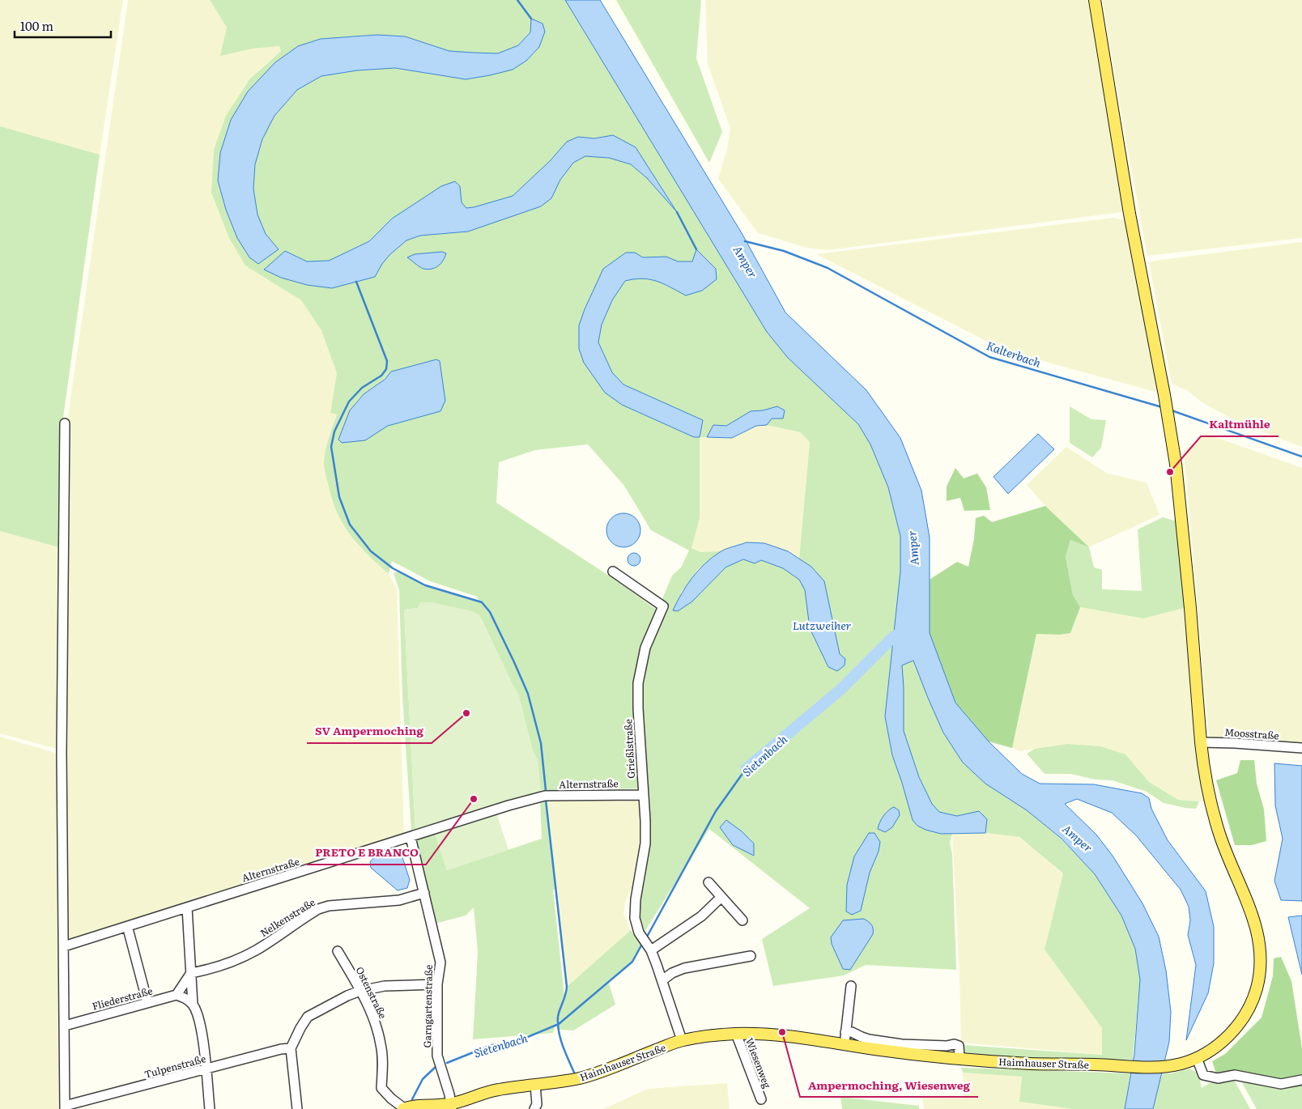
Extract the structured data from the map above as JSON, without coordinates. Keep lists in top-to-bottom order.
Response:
{
  "streets": {
    "main road": ["Haimhauser Straße"],
    "street": [
      "Moosstraße",
      "Grießlstraße",
      "Alternstraße",
      "Nelkenstraße",
      "Ostenstraße",
      "Fliederstraße",
      "Garngartenstraße",
      "Wiesenweg",
      "Tulpenstraße"
    ]
  },
  "crossings": [
    ["Moosstraße", "Haimhauser Straße"],
    ["Grießlstraße", "Alternstraße"],
    ["Grießlstraße", "Haimhauser Straße"],
    ["Alternstraße", "Garngartenstraße"],
    ["Nelkenstraße", "Garngartenstraße"],
    ["Ostenstraße", "Haimhauser Straße"],
    ["Garngartenstraße", "Haimhauser Straße"],
    ["Haimhauser Straße", "Wiesenweg"]
  ],
  "water": [
    "Amper",
    "Kalterbach",
    "Lutzweiher",
    "Sietenbach"
  ],
  "places": [
    "Kaltmühle",
    "SV Ampermoching",
    "PRETO E BRANCO",
    "Ampermoching, Wiesenweg"
  ],
  "scale_bar": "100 m"
}
